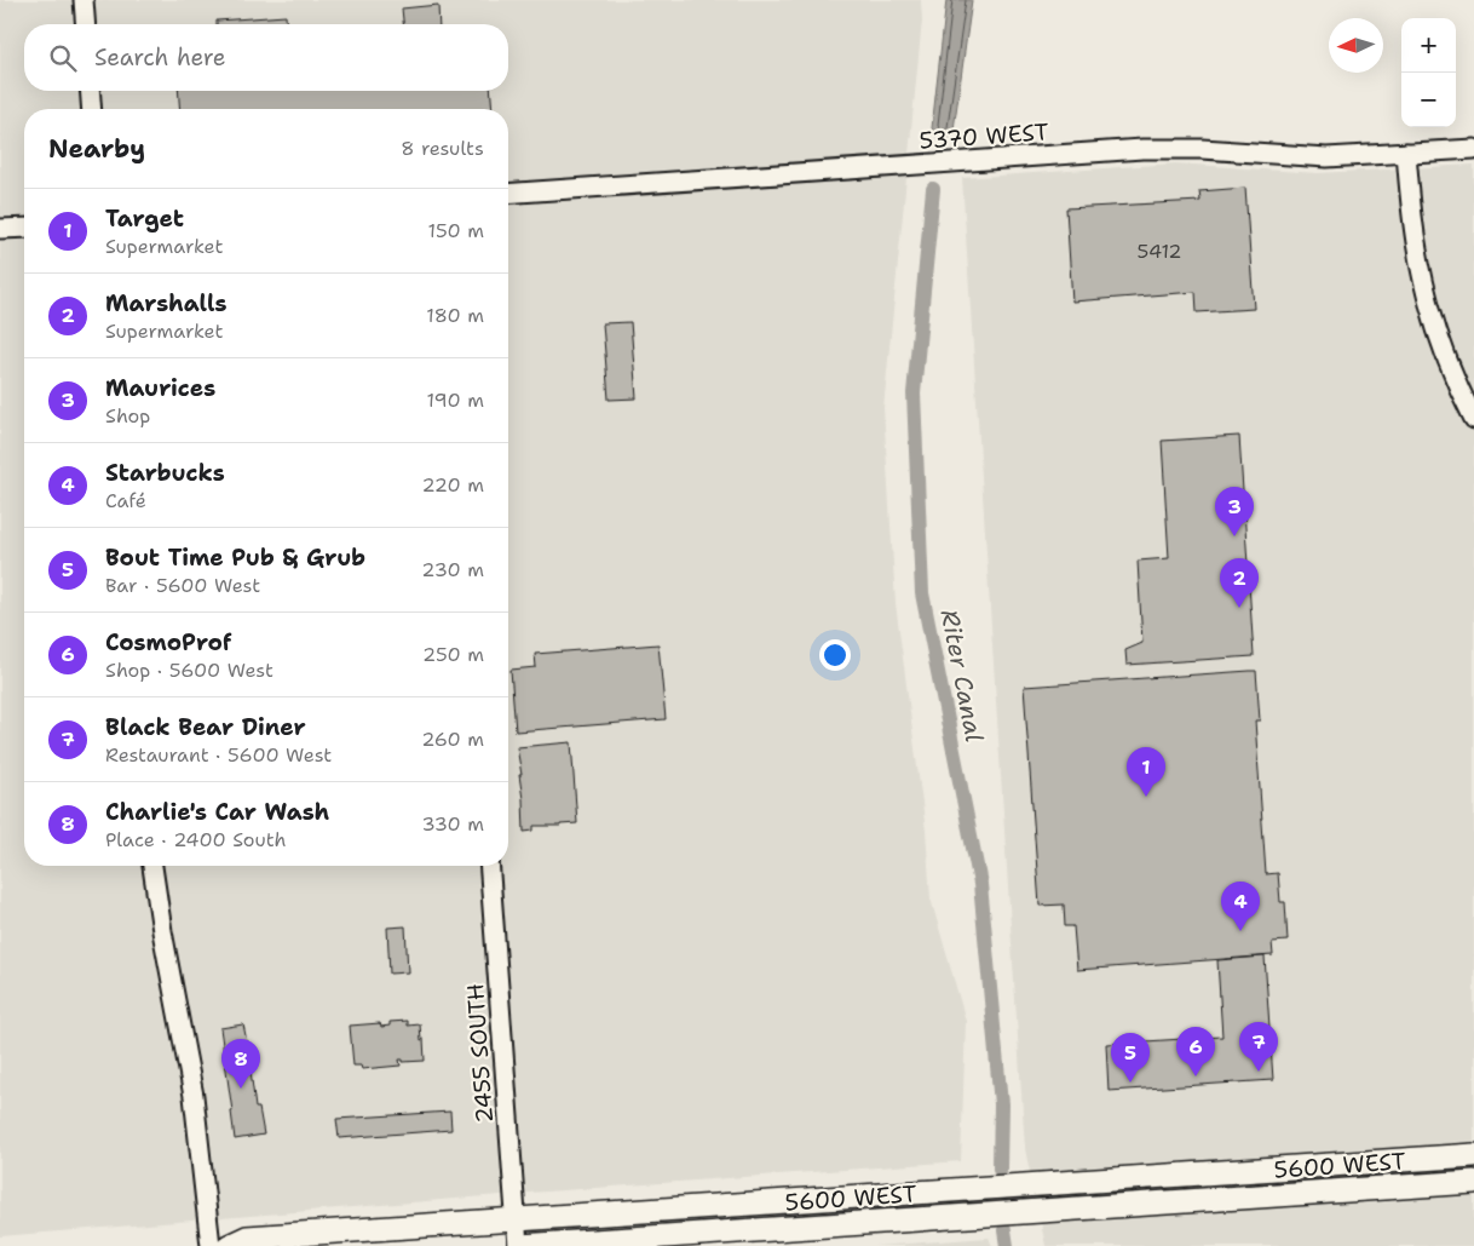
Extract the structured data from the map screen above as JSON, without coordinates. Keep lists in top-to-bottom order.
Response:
{
  "streets": {
    "main road": ["5600 WEST"],
    "street": ["5370 WEST", "2455 SOUTH"]
  },
  "crossings": [
    ["2455 SOUTH", "5600 WEST"]
  ],
  "water": ["Riter Canal"],
  "house_numbers": ["5412"],
  "north": "left",
  "page": {
    "map_buttons": ["+", "−"],
    "search": "Search here",
    "heading": ["Nearby", "8 results"],
    "list": [
      {
        "mark": "1",
        "name": "Target",
        "note": "Supermarket",
        "value": "150 m"
      },
      {
        "mark": "2",
        "name": "Marshalls",
        "note": "Supermarket",
        "value": "180 m"
      },
      {
        "mark": "3",
        "name": "Maurices",
        "note": "Shop",
        "value": "190 m"
      },
      {
        "mark": "4",
        "name": "Starbucks",
        "note": "Café",
        "value": "220 m"
      },
      {
        "mark": "5",
        "name": "Bout Time Pub & Grub",
        "note": "Bar · 5600 West",
        "value": "230 m"
      },
      {
        "mark": "6",
        "name": "CosmoProf",
        "note": "Shop · 5600 West",
        "value": "250 m"
      },
      {
        "mark": "7",
        "name": "Black Bear Diner",
        "note": "Restaurant · 5600 West",
        "value": "260 m"
      },
      {
        "mark": "8",
        "name": "Charlie's Car Wash",
        "note": "Place · 2400 South",
        "value": "330 m"
      }
    ],
    "pins": [
      "3",
      "2",
      "1",
      "4",
      "7",
      "6",
      "5",
      "8"
    ]
  }
}
